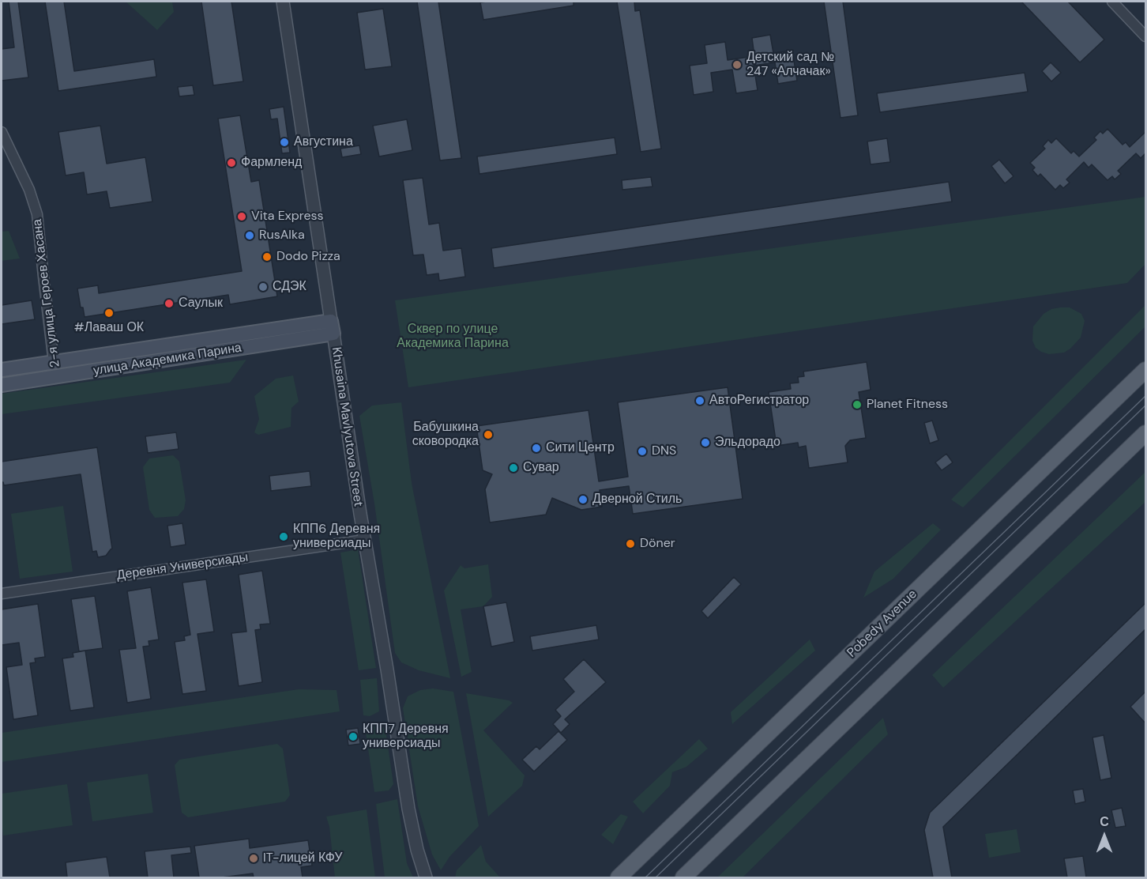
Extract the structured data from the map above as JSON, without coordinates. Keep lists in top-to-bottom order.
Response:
{
  "streets": {
    "main road": ["2-я улица Героев Хасана", "улица Академика Парина", "Pobedy Avenue"],
    "street": ["Khusaina Mavlyutova Street", "Деревня Универсиады"]
  },
  "crossings": [
    ["2-я улица Героев Хасана", "улица Академика Парина"],
    ["улица Академика Парина", "Khusaina Mavlyutova Street"],
    ["Khusaina Mavlyutova Street", "Деревня Универсиады"]
  ],
  "parks": ["Сквер по улице Академика Парина"],
  "places": [
    "Детский сад № 247 «Алчачак»",
    "Августина",
    "Фармленд",
    "Vita Express",
    "RusAlka",
    "Dodo Pizza",
    "СДЭК",
    "Саулык",
    "#Лаваш ОК",
    "АвтоРегистратор",
    "Planet Fitness",
    "Бабушкина сковородка",
    "Эльдорадо",
    "Сити Центр",
    "DNS",
    "Сувар",
    "Дверной Стиль",
    "КПП6 Деревня универсиады",
    "Döner",
    "КПП7 Деревня универсиады",
    "IT-лицей КФУ"
  ],
  "north": "top"
}
